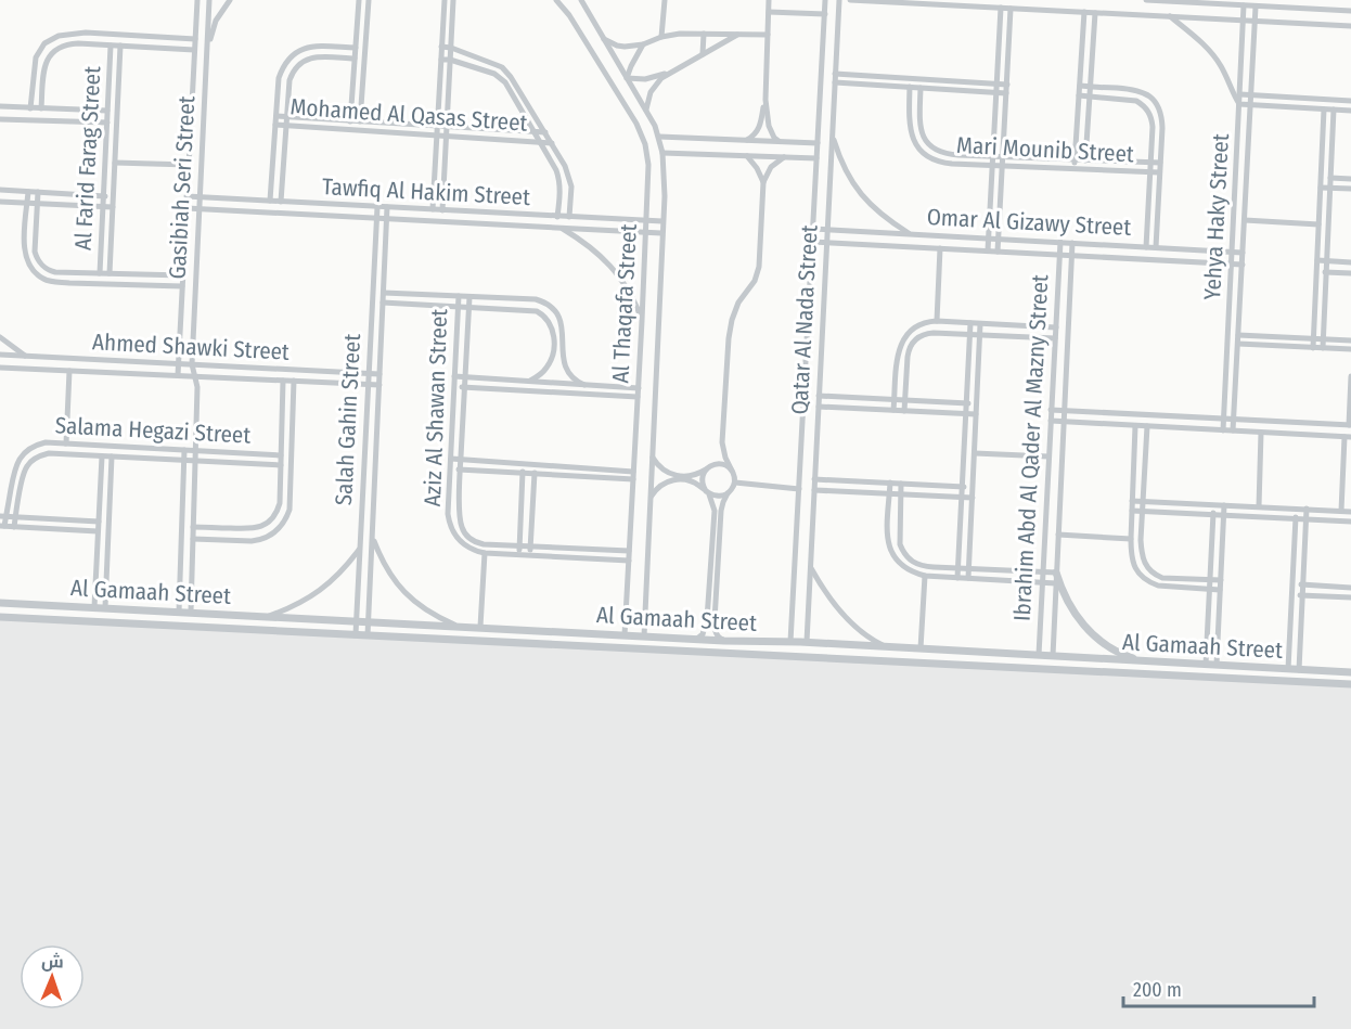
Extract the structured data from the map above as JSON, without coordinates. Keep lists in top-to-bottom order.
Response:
{
  "streets": {
    "street": [
      "Mohamed Al Qasas Street",
      "Mari Mounib Street",
      "Al Farid Farag Street",
      "Gasibiah Seri Street",
      "Tawfiq Al Hakim Street",
      "Yehya Haky Street",
      "Omar Al Gizawy Street",
      "Al Thaqafa Street",
      "Qatar Al Nada Street",
      "Ahmed Shawki Street",
      "Aziz Al Shawan Street",
      "Salah Gahin Street",
      "Salama Hegazi Street",
      "Ibrahim Abd Al Qader Al Mazny Street",
      "Al Gamaah Street"
    ]
  },
  "crossings": [
    ["Mohamed Al Qasas Street", "Tawfiq Al Hakim Street"],
    ["Gasibiah Seri Street", "Tawfiq Al Hakim Street"],
    ["Gasibiah Seri Street", "Ahmed Shawki Street"],
    ["Gasibiah Seri Street", "Salama Hegazi Street"],
    ["Gasibiah Seri Street", "Al Gamaah Street"],
    ["Tawfiq Al Hakim Street", "Al Thaqafa Street"],
    ["Tawfiq Al Hakim Street", "Salah Gahin Street"],
    ["Yehya Haky Street", "Omar Al Gizawy Street"],
    ["Omar Al Gizawy Street", "Qatar Al Nada Street"],
    ["Omar Al Gizawy Street", "Ibrahim Abd Al Qader Al Mazny Street"],
    ["Al Thaqafa Street", "Aziz Al Shawan Street"],
    ["Al Thaqafa Street", "Al Gamaah Street"],
    ["Qatar Al Nada Street", "Al Gamaah Street"],
    ["Ahmed Shawki Street", "Salah Gahin Street"],
    ["Salah Gahin Street", "Al Gamaah Street"],
    ["Ibrahim Abd Al Qader Al Mazny Street", "Al Gamaah Street"]
  ],
  "scale_bar": "200 m",
  "north": "top"
}
